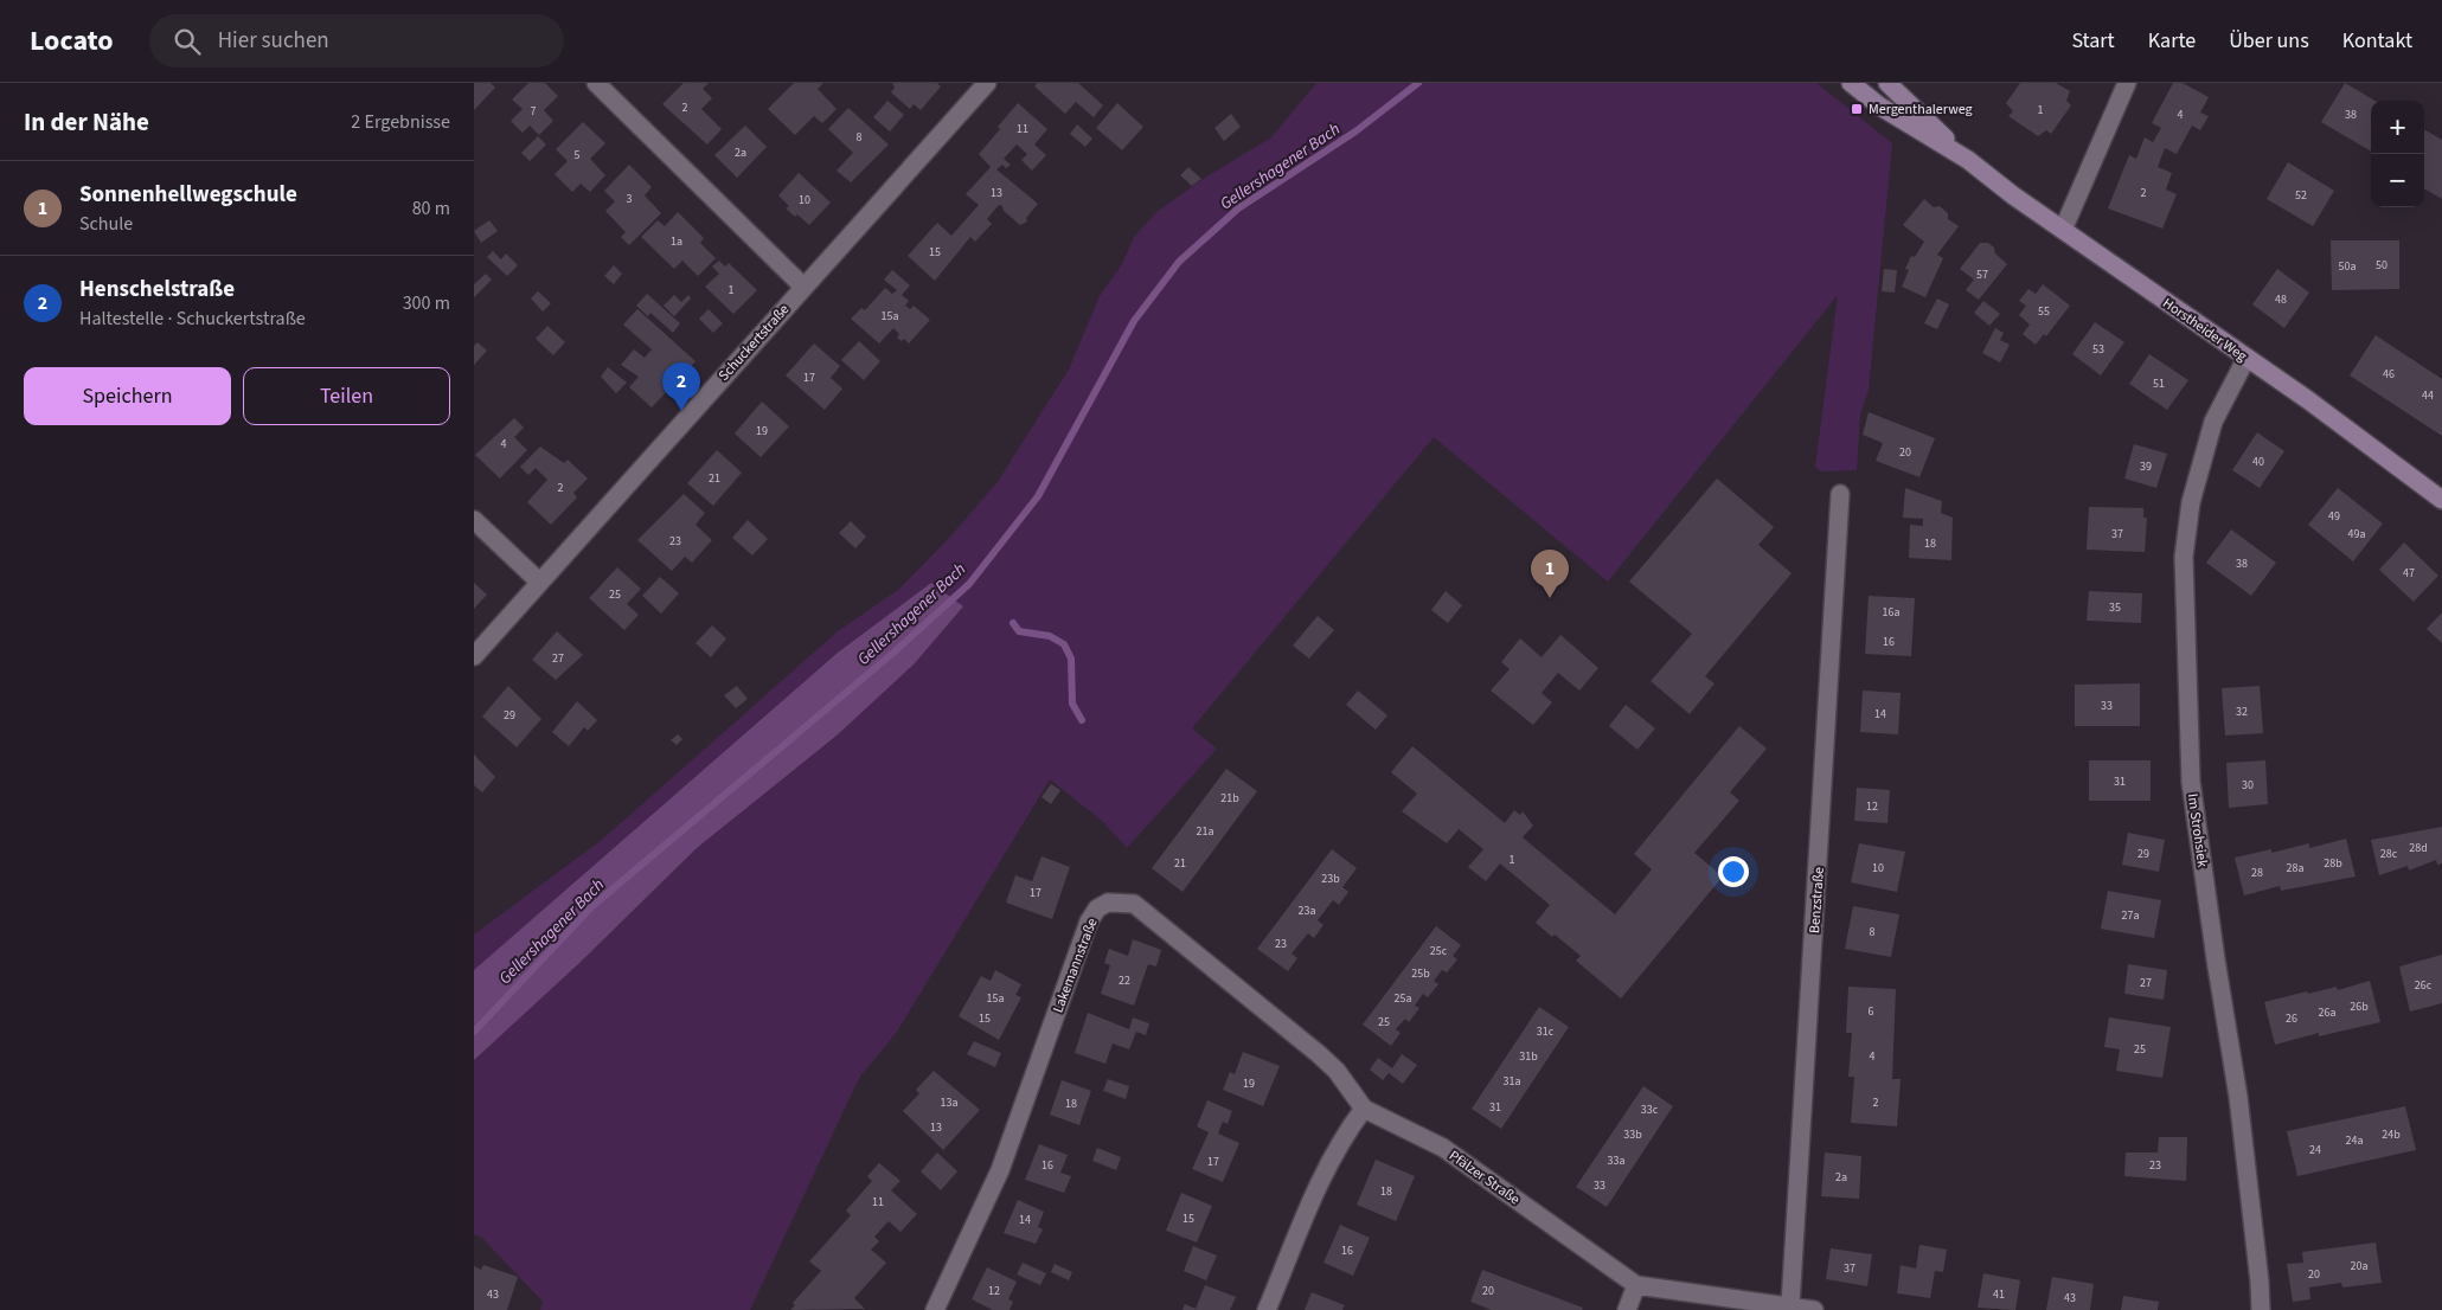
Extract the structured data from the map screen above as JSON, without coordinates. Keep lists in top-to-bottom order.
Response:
{
  "streets": {
    "street": [
      "Horstheider Weg",
      "Schuckertstraße",
      "Im Strohsiek",
      "Benzstraße",
      "Lakemannstraße",
      "Pfälzer Straße"
    ]
  },
  "crossings": [
    ["Horstheider Weg", "Im Strohsiek"],
    ["Benzstraße", "Pfälzer Straße"],
    ["Lakemannstraße", "Pfälzer Straße"]
  ],
  "water": ["Gellershagener Bach"],
  "places": {
    "transit": ["Mergenthalerweg"]
  },
  "house_numbers": [
    "2",
    "1",
    "7",
    "4",
    "38",
    "11",
    "8",
    "2a",
    "5",
    "13",
    "2",
    "52",
    "3",
    "10",
    "1a",
    "15",
    "50",
    "50a",
    "57",
    "1",
    "48",
    "55",
    "15a",
    "53",
    "46",
    "17",
    "51",
    "44",
    "19",
    "4",
    "20",
    "40",
    "39",
    "21",
    "2",
    "49",
    "37",
    "49a",
    "23",
    "18",
    "38",
    "47",
    "25",
    "35",
    "16a",
    "16",
    "27",
    "33",
    "32",
    "14",
    "29",
    "31",
    "30",
    "21b",
    "12",
    "21a",
    "28d",
    "29",
    "28c",
    "1",
    "21",
    "28b",
    "10",
    "28a",
    "28",
    "23b",
    "17",
    "23a",
    "27a",
    "8",
    "23",
    "25c",
    "25b",
    "22",
    "27",
    "26c",
    "15a",
    "25a",
    "26b",
    "6",
    "26a",
    "15",
    "26",
    "25",
    "31c",
    "25",
    "31b",
    "4",
    "31a",
    "19",
    "13a",
    "2",
    "18",
    "31",
    "33c",
    "13",
    "33b",
    "24b",
    "24a",
    "24",
    "33a",
    "17",
    "16",
    "23",
    "2a",
    "33",
    "18",
    "11",
    "15",
    "14",
    "16",
    "20a",
    "37",
    "20",
    "12",
    "20",
    "43",
    "41",
    "43"
  ],
  "page": {
    "header": "Locato",
    "search": "Hier suchen",
    "nav": [
      "Start",
      "Karte",
      "Über uns",
      "Kontakt"
    ],
    "heading": ["In der Nähe", "2 Ergebnisse"],
    "map_buttons": ["+", "−"],
    "list": [
      {
        "mark": "1",
        "name": "Sonnenhellwegschule",
        "note": "Schule",
        "value": "80 m"
      },
      {
        "mark": "2",
        "name": "Henschelstraße",
        "note": "Haltestelle · Schuckertstraße",
        "value": "300 m"
      }
    ],
    "buttons": ["Speichern", "Teilen"],
    "pins": ["2", "1"]
  }
}
